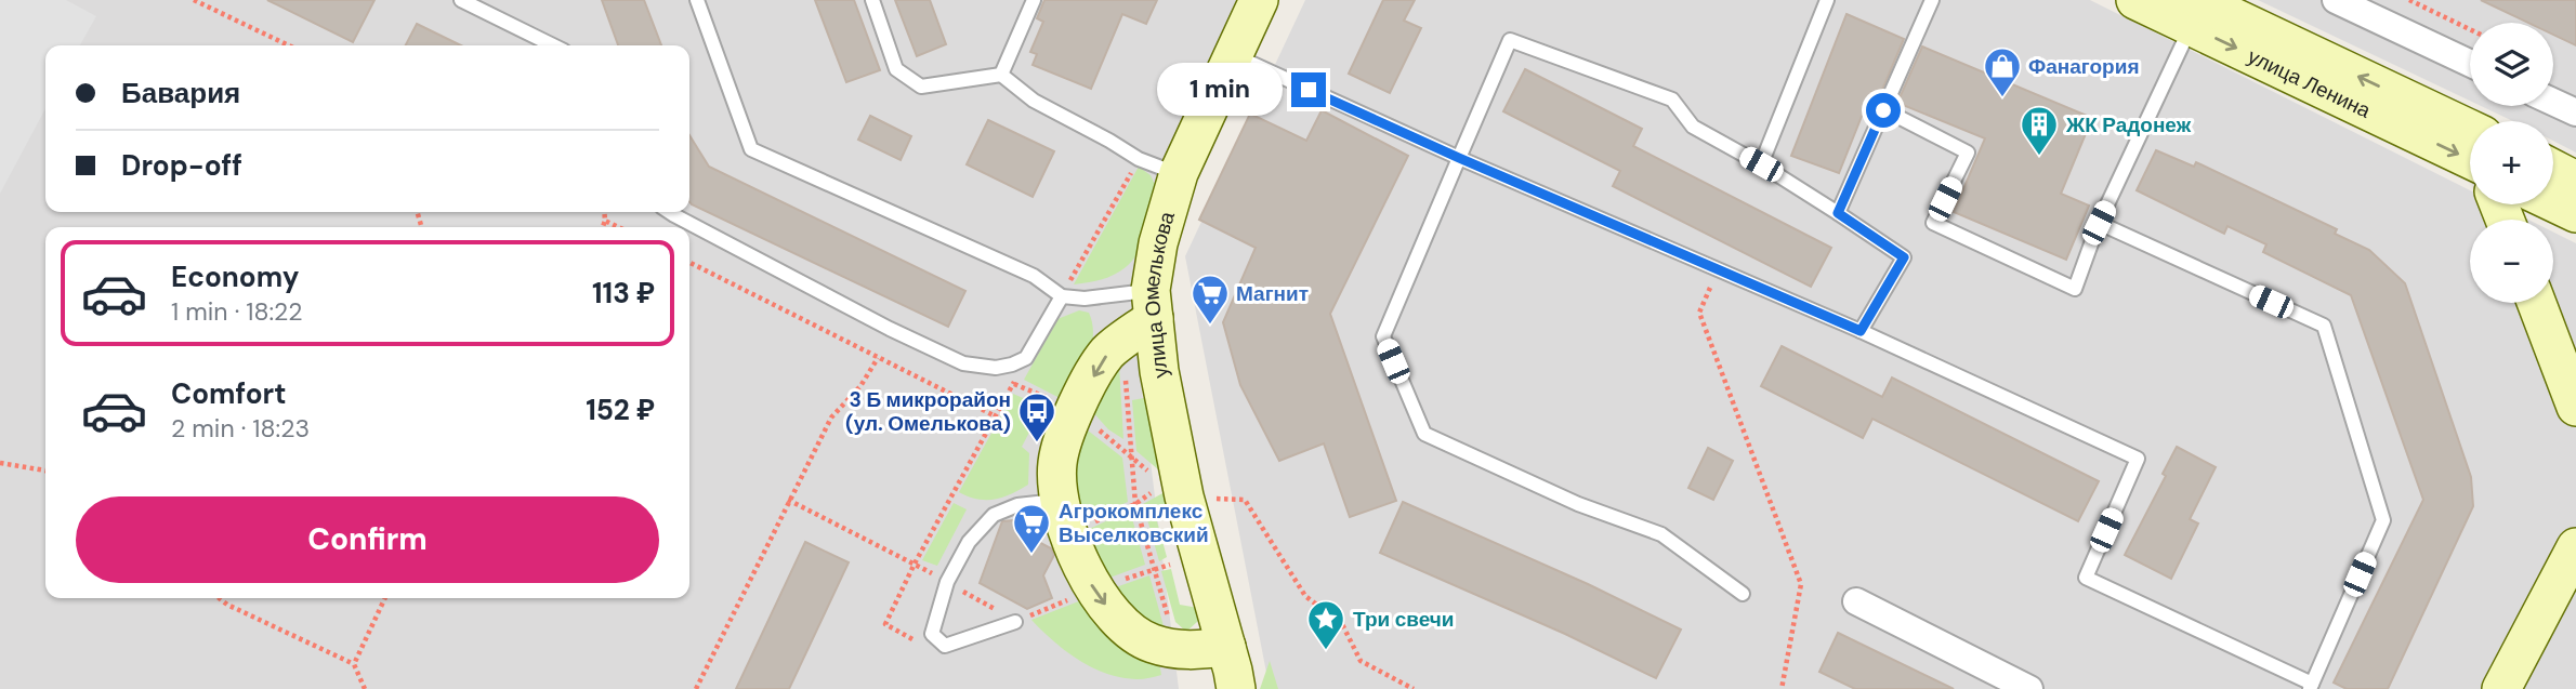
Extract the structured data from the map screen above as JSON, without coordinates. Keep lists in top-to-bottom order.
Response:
{
  "streets": {
    "street": ["улица Ленина", "улица Омелькова"]
  },
  "places": {
    "shop": ["Фанагория"],
    "building": ["ЖК Радонеж"],
    "supermarket": ["Магнит", "Агрокомплекс Выселковский"],
    "bus stop": ["3 Б микрорайон (ул. Омелькова)"],
    "place": ["Три свечи"]
  },
  "page": {
    "map_buttons": ["+", "−"],
    "banner": ["Бавария", "Drop-off"],
    "bubble": "1 min",
    "list": [
      {
        "name": "Economy",
        "note": "1 min · 18:22",
        "value": "113 ₽"
      },
      {
        "name": "Comfort",
        "note": "2 min · 18:23",
        "value": "152 ₽"
      }
    ],
    "buttons": "Confirm"
  }
}
